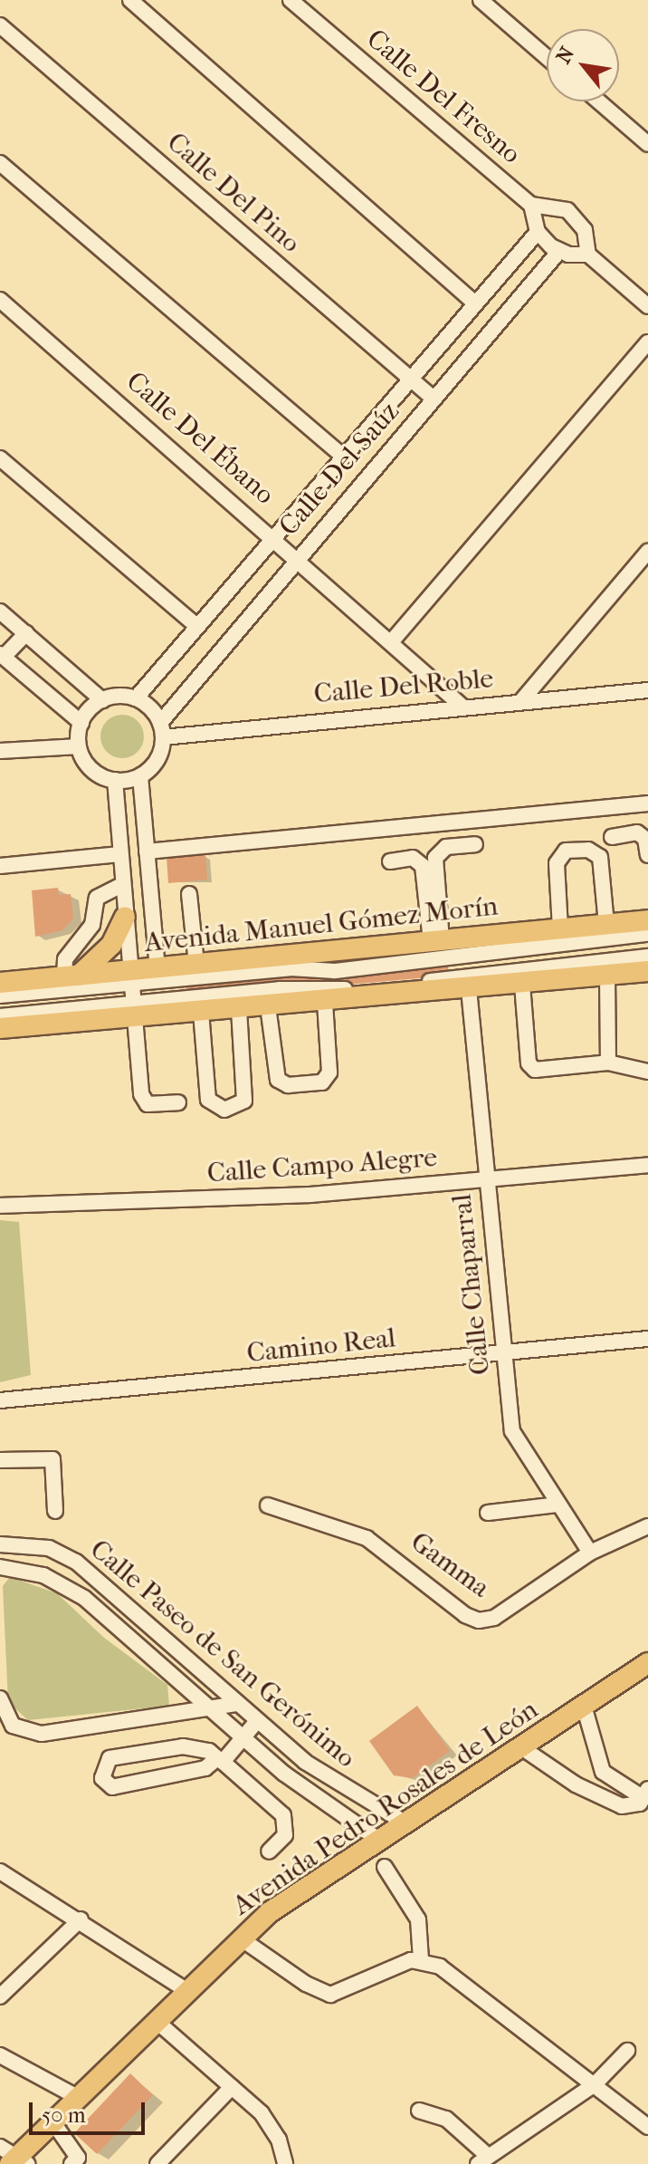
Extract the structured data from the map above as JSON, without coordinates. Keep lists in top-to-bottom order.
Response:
{
  "streets": {
    "main road": ["Avenida Manuel Gómez Morín", "Avenida Pedro Rosales de León"],
    "street": [
      "Calle Del Fresno",
      "Calle Del Pino",
      "Calle Del Ébano",
      "Calle Del Saúz",
      "Calle Del Roble",
      "Calle Campo Alegre",
      "Calle Chaparral",
      "Camino Real",
      "Gamma",
      "Calle Paseo de San Gerónimo"
    ]
  },
  "crossings": [
    ["Calle Del Pino", "Calle Del Saúz"],
    ["Calle Del Ébano", "Calle Del Saúz"],
    ["Calle Del Ébano", "Calle Del Roble"],
    ["Calle Del Saúz", "Calle Del Roble"],
    ["Calle Campo Alegre", "Calle Chaparral"],
    ["Calle Chaparral", "Camino Real"],
    ["Calle Chaparral", "Gamma"],
    ["Calle Paseo de San Gerónimo", "Avenida Pedro Rosales de León"]
  ],
  "scale_bar": "50 m",
  "north": "top left"
}
